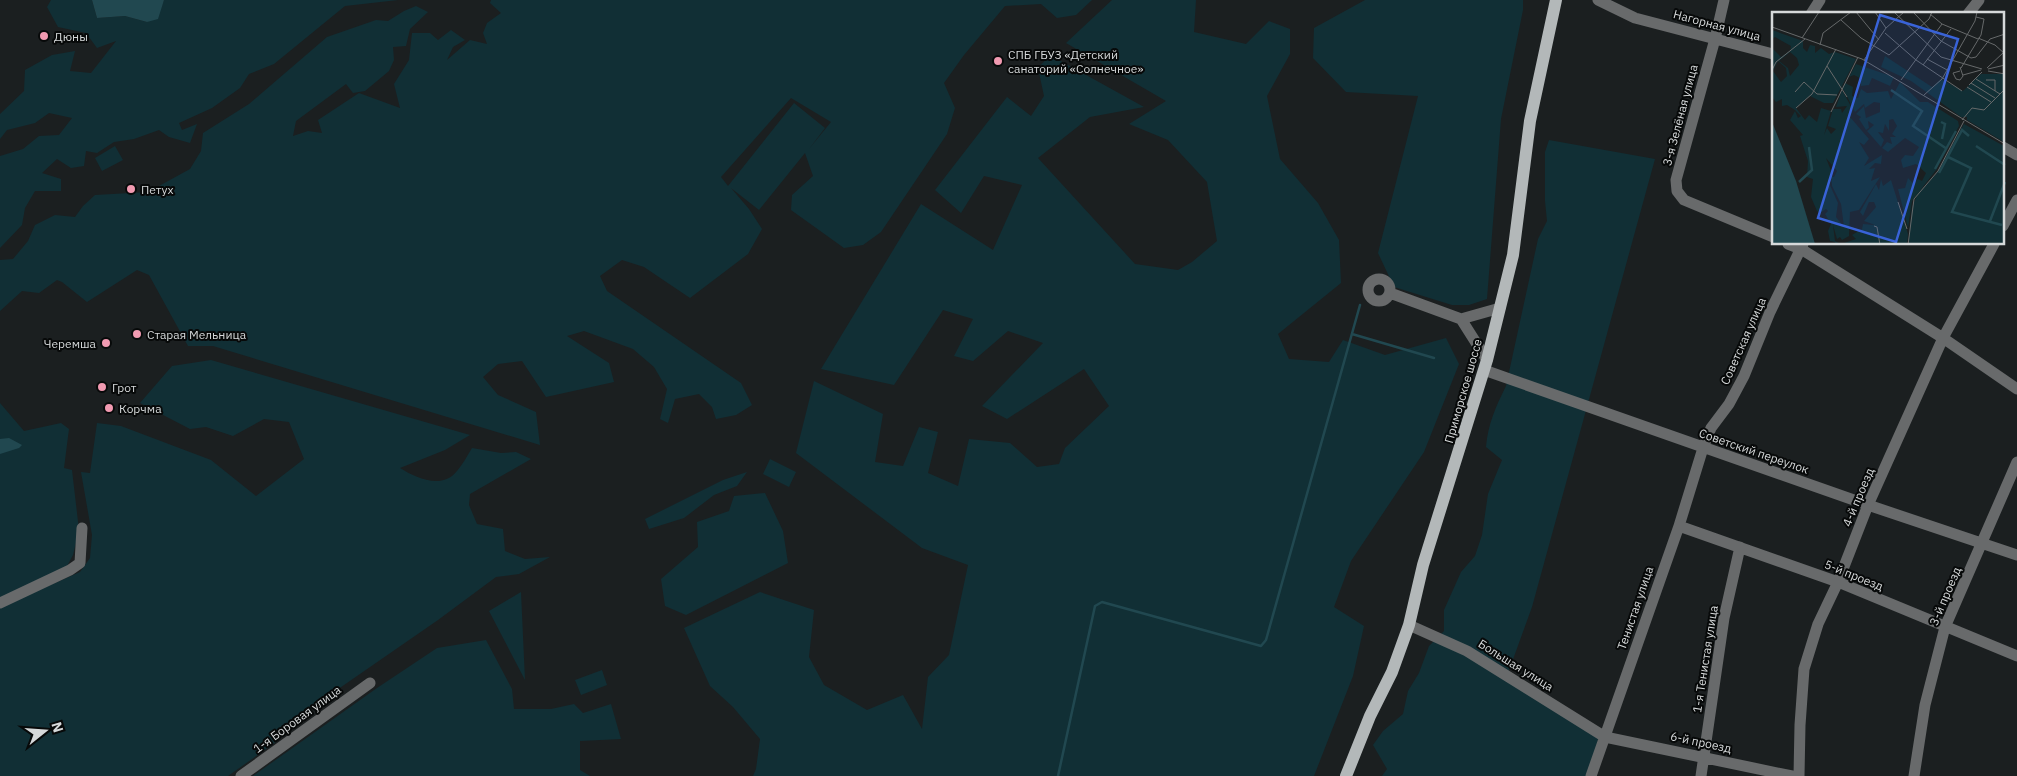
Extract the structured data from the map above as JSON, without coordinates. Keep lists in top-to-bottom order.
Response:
{
  "streets": {
    "main road": ["Приморское шоссе"],
    "street": [
      "Нагорная улица",
      "3-я Зелёная улица",
      "Советская улица",
      "Советский переулок",
      "4-й проезд",
      "5-й проезд",
      "3-й проезд",
      "Тенистая улица",
      "1-я Тенистая улица",
      "Большая улица",
      "1-я Боровая улица",
      "6-й проезд"
    ]
  },
  "crossings": [
    ["Нагорная улица", "3-я Зелёная улица"],
    ["Советская улица", "Советский переулок"],
    ["Советская улица", "Тенистая улица"],
    ["Приморское шоссе", "Советский переулок"],
    ["Приморское шоссе", "Большая улица"],
    ["Советский переулок", "4-й проезд"],
    ["Советский переулок", "3-й проезд"],
    ["Советский переулок", "Тенистая улица"],
    ["4-й проезд", "5-й проезд"],
    ["5-й проезд", "3-й проезд"],
    ["5-й проезд", "Тенистая улица"],
    ["5-й проезд", "1-я Тенистая улица"],
    ["Тенистая улица", "Большая улица"],
    ["Тенистая улица", "6-й проезд"],
    ["1-я Тенистая улица", "6-й проезд"],
    ["Большая улица", "6-й проезд"]
  ],
  "places": [
    "Дюны",
    "СПБ ГБУЗ «Детский санаторий «Солнечное»",
    "Петух",
    "Старая Мельница",
    "Черемша",
    "Грот",
    "Корчма"
  ],
  "north": "right"
}
